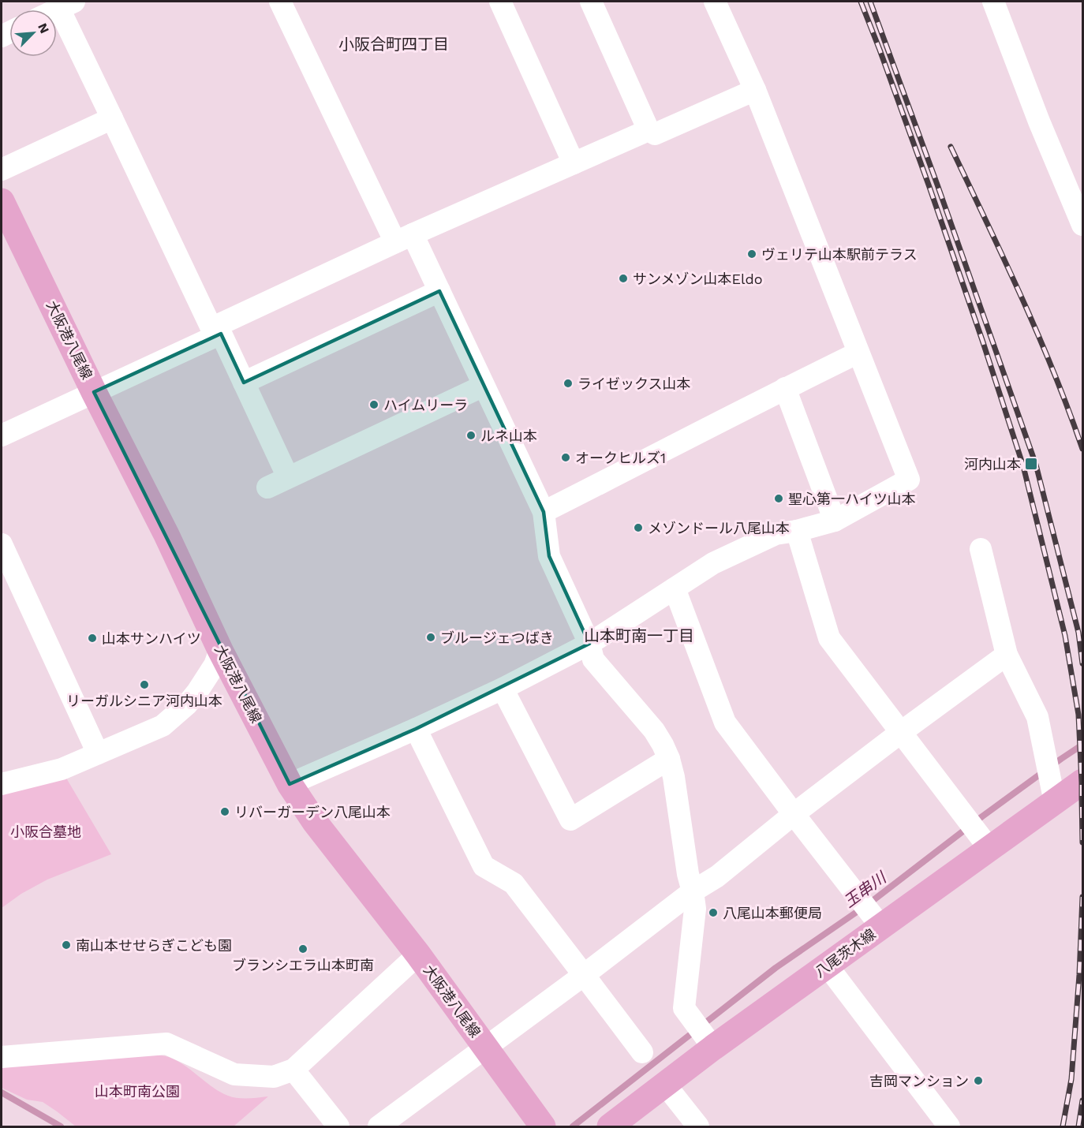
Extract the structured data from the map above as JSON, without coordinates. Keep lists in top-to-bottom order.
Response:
{
  "streets": {
    "main road": ["大阪港八尾線", "八尾茨木線"]
  },
  "districts": ["小阪合町四丁目", "山本町南一丁目"],
  "water": ["玉串川"],
  "parks": ["小阪合墓地", "山本町南公園"],
  "places": {
    "other": [
      "ヴェリテ山本駅前テラス",
      "サンメゾン山本Eldo",
      "ライゼックス山本",
      "ハイムリーラ",
      "ルネ山本",
      "オークヒルズ1",
      "聖心第一ハイツ山本",
      "メゾンドール八尾山本",
      "ブルージェつばき",
      "山本サンハイツ",
      "リーガルシニア河内山本",
      "リバーガーデン八尾山本",
      "八尾山本郵便局",
      "南山本せせらぎこども園",
      "ブランシエラ山本町南",
      "吉岡マンション"
    ],
    "transit": ["河内山本"]
  },
  "north": "top right"
}
